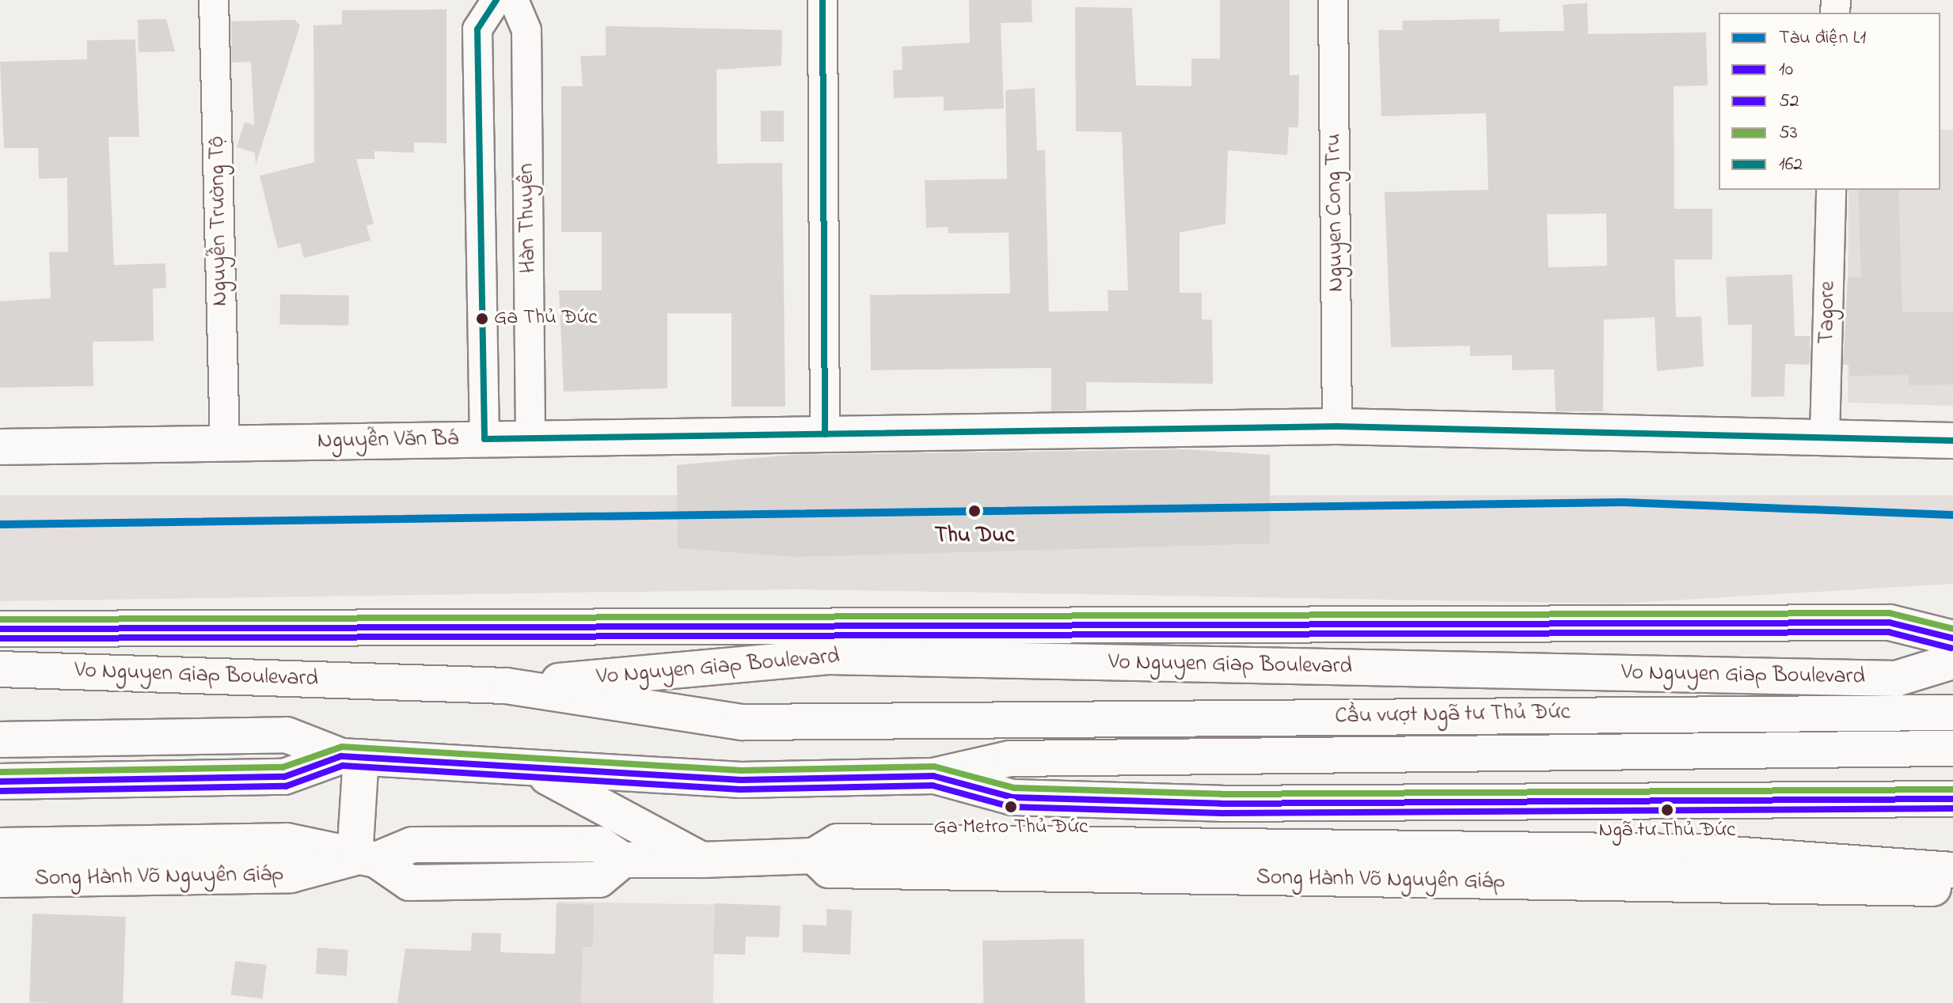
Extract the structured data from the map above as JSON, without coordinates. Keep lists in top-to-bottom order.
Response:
{
  "streets": {
    "main road": [
      "Nguyễn Văn Bá",
      "Vo Nguyen Giap Boulevard",
      "Cầu vượt Ngã tư Thủ Đức",
      "Song Hành Võ Nguyên Giáp"
    ],
    "street": [
      "Nguyen Cong Tru",
      "Hàn Thuyên",
      "Nguyễn Trường Tộ",
      "Tagore"
    ]
  },
  "crossings": [
    ["Nguyen Cong Tru", "Nguyễn Văn Bá"],
    ["Hàn Thuyên", "Nguyễn Văn Bá"],
    ["Nguyễn Trường Tộ", "Nguyễn Văn Bá"],
    ["Tagore", "Nguyễn Văn Bá"],
    ["Vo Nguyen Giap Boulevard", "Cầu vượt Ngã tư Thủ Đức"]
  ],
  "places": [
    "Ga Thủ Đức",
    "Thu Duc",
    "Ga Metro Thủ Đức",
    "Ngã tư Thủ Đức"
  ],
  "lines": [
    "transit line 162",
    "metro line L1",
    "transit line 53",
    "transit line 10",
    "transit line 52"
  ],
  "legend": [
    "Tàu điện L1",
    "10",
    "52",
    "53",
    "162"
  ]
}
